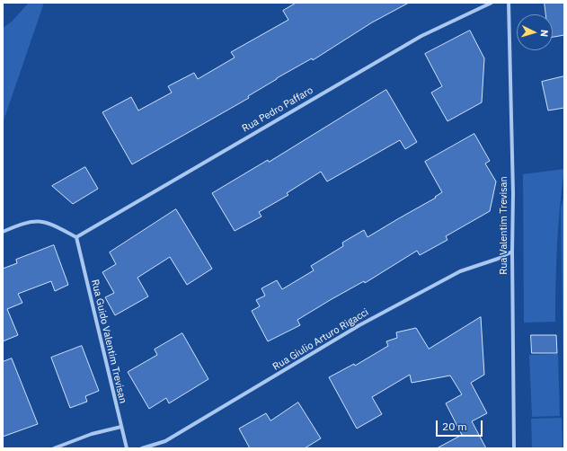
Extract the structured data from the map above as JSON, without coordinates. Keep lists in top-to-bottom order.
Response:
{
  "streets": {
    "street": [
      "Rua Pedro Paffaro",
      "Rua Valentim Trevisan",
      "Rua Giulio Arturo Rigacci",
      "Rua Guido Valentim Trevisan"
    ]
  },
  "crossings": [
    ["Rua Pedro Paffaro", "Rua Guido Valentim Trevisan"],
    ["Rua Valentim Trevisan", "Rua Giulio Arturo Rigacci"]
  ],
  "scale_bar": "20 m",
  "north": "right"
}
